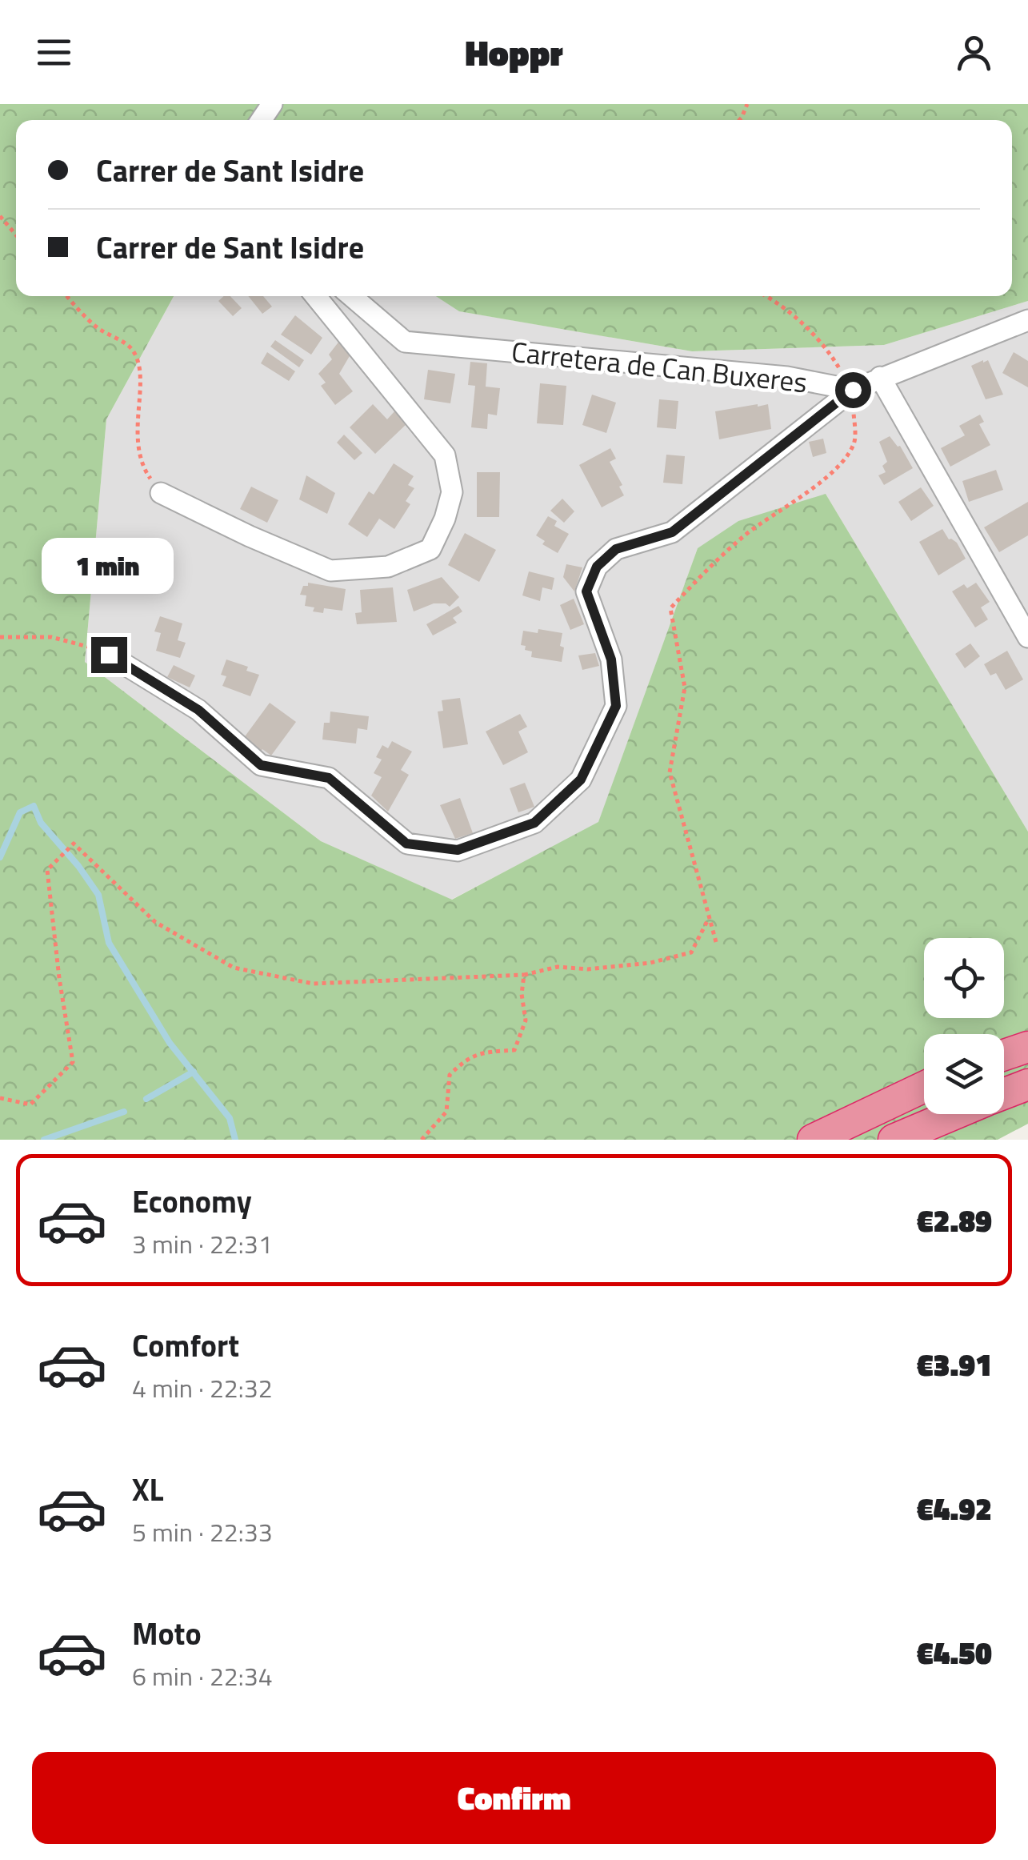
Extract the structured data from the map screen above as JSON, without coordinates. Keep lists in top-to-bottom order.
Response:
{
  "streets": {
    "street": ["Carretera de Can Buxeres"]
  },
  "page": {
    "header": "Hoppr",
    "banner": ["Carrer de Sant Isidre", "Carrer de Sant Isidre"],
    "bubble": "1 min",
    "list": [
      {
        "name": "Economy",
        "note": "3 min · 22:31",
        "value": "€2.89"
      },
      {
        "name": "Comfort",
        "note": "4 min · 22:32",
        "value": "€3.91"
      },
      {
        "name": "XL",
        "note": "5 min · 22:33",
        "value": "€4.92"
      },
      {
        "name": "Moto",
        "note": "6 min · 22:34",
        "value": "€4.50"
      }
    ],
    "buttons": "Confirm"
  }
}
